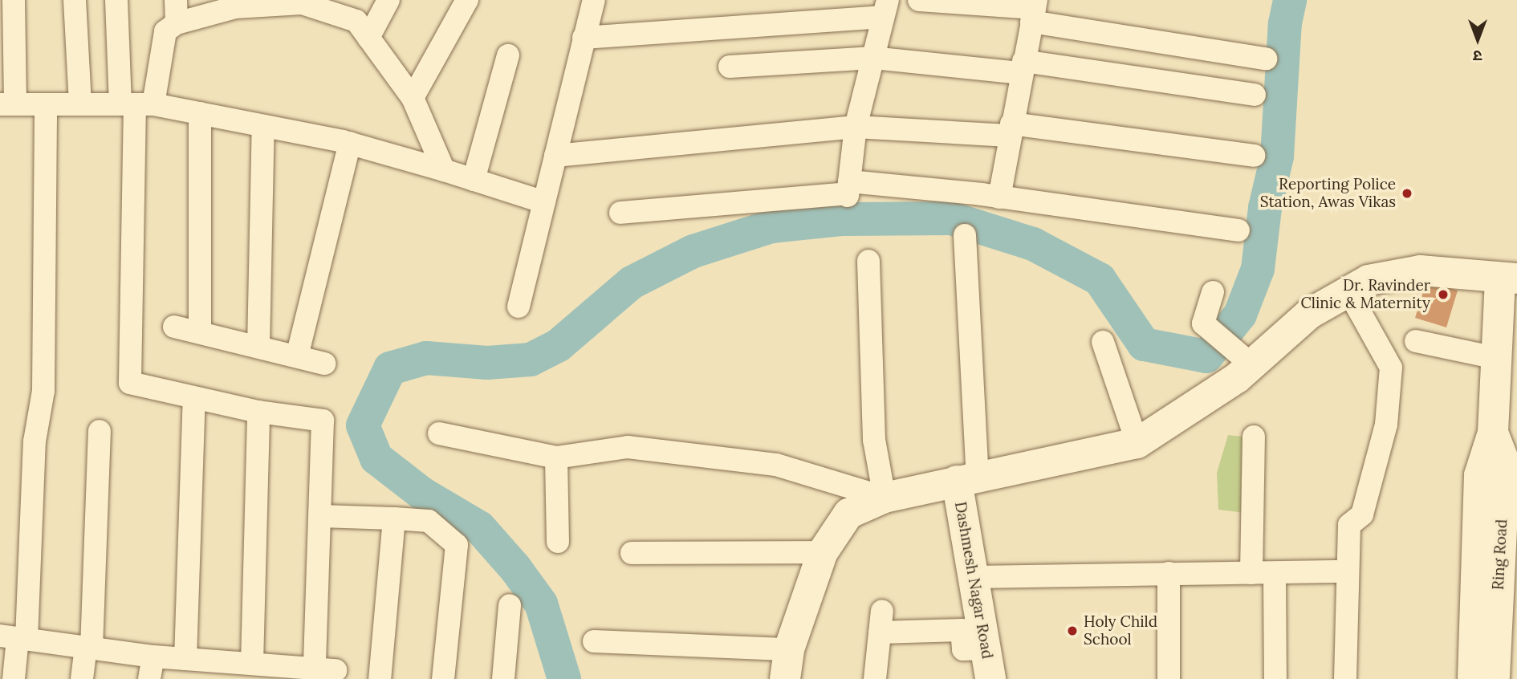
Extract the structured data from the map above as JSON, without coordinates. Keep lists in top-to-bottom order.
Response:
{
  "streets": {
    "street": ["Ring Road", "Dashmesh Nagar Road"]
  },
  "places": ["Reporting Police Station, Awas Vikas", "Dr. Ravinder Clinic & Maternity", "Holy Child School"],
  "north": "bottom"
}
